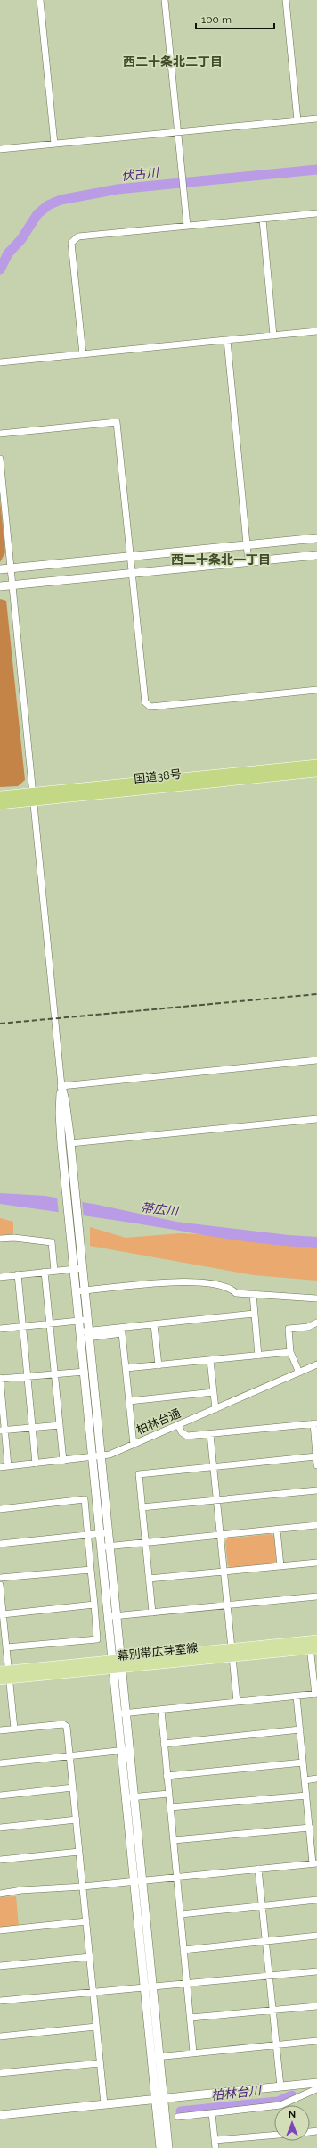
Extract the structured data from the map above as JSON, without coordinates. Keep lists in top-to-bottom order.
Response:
{
  "streets": {
    "highway": ["国道38号"],
    "main road": ["幕別帯広芽室線"],
    "street": ["柏林台通"]
  },
  "districts": ["西二十条北二丁目", "西二十条北一丁目"],
  "water": ["伏古川", "帯広川", "柏林台川"],
  "scale_bar": "100 m",
  "north": "top"
}
